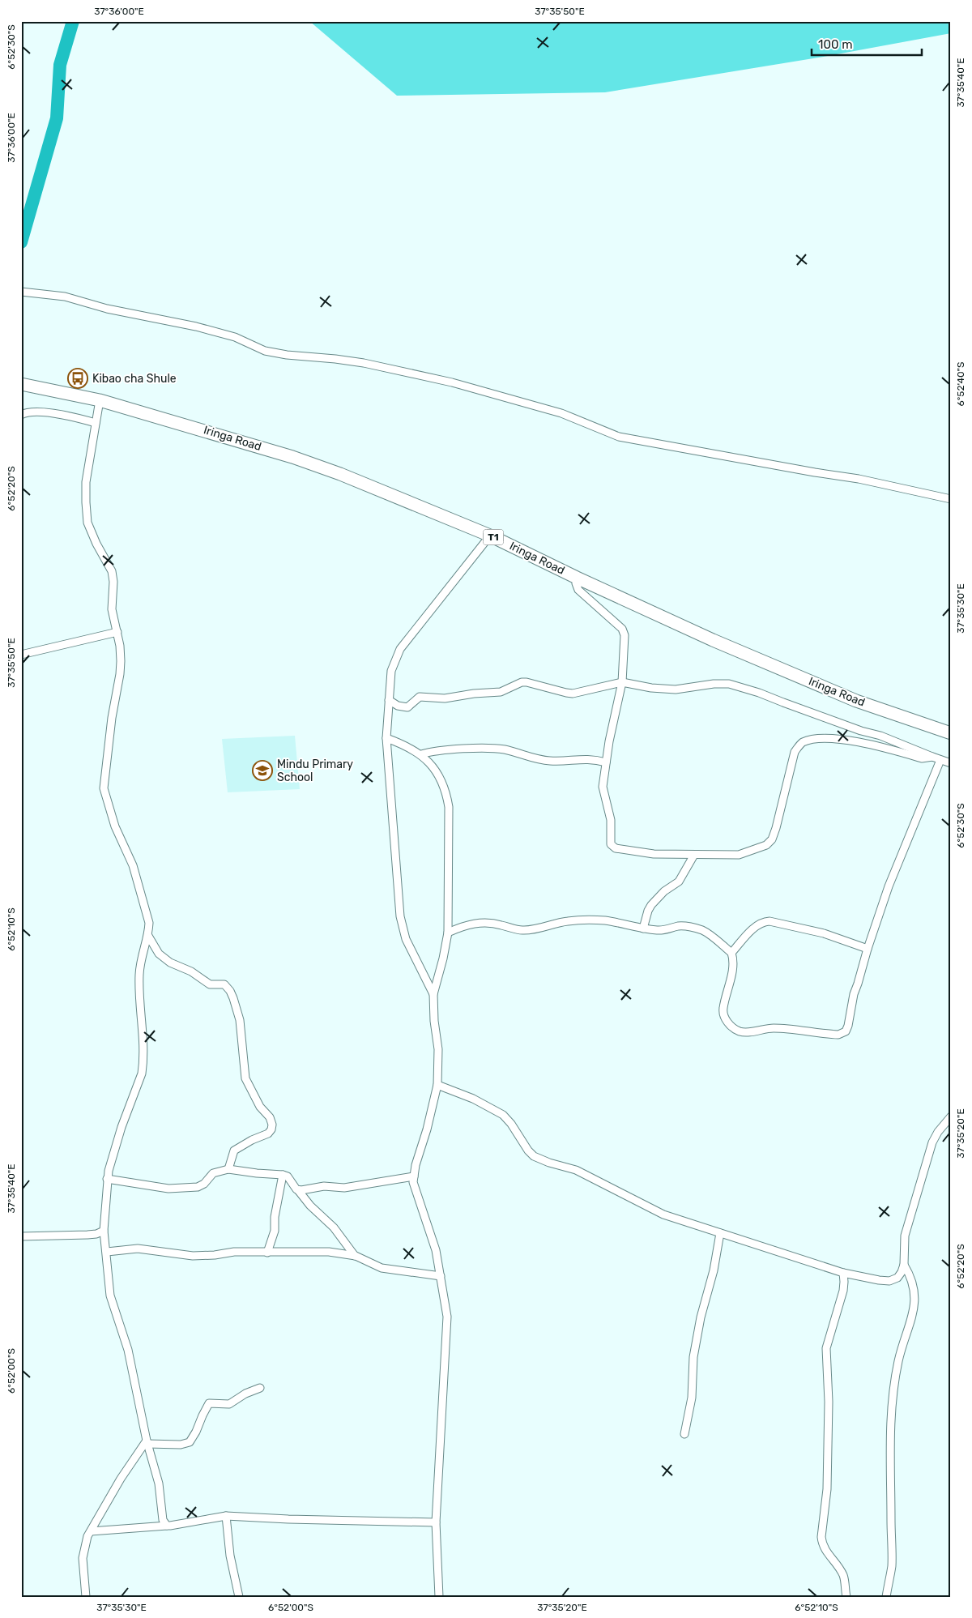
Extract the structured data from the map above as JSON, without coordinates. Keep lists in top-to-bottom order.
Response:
{
  "streets": {
    "highway": ["Iringa Road", "T1"]
  },
  "places": {
    "bus stop": ["Kibao cha Shule"],
    "school or university": ["Mindu Primary School"]
  },
  "scale_bar": "100 m",
  "coordinates": [
    "37°36'00\"E",
    "37°35'50\"E",
    "6°52'30\"S",
    "37°35'40\"E",
    "6°52'40\"S",
    "6°52'20\"S",
    "37°35'30\"E",
    "6°52'10\"S",
    "37°35'20\"E",
    "6°52'00\"S"
  ]
}
